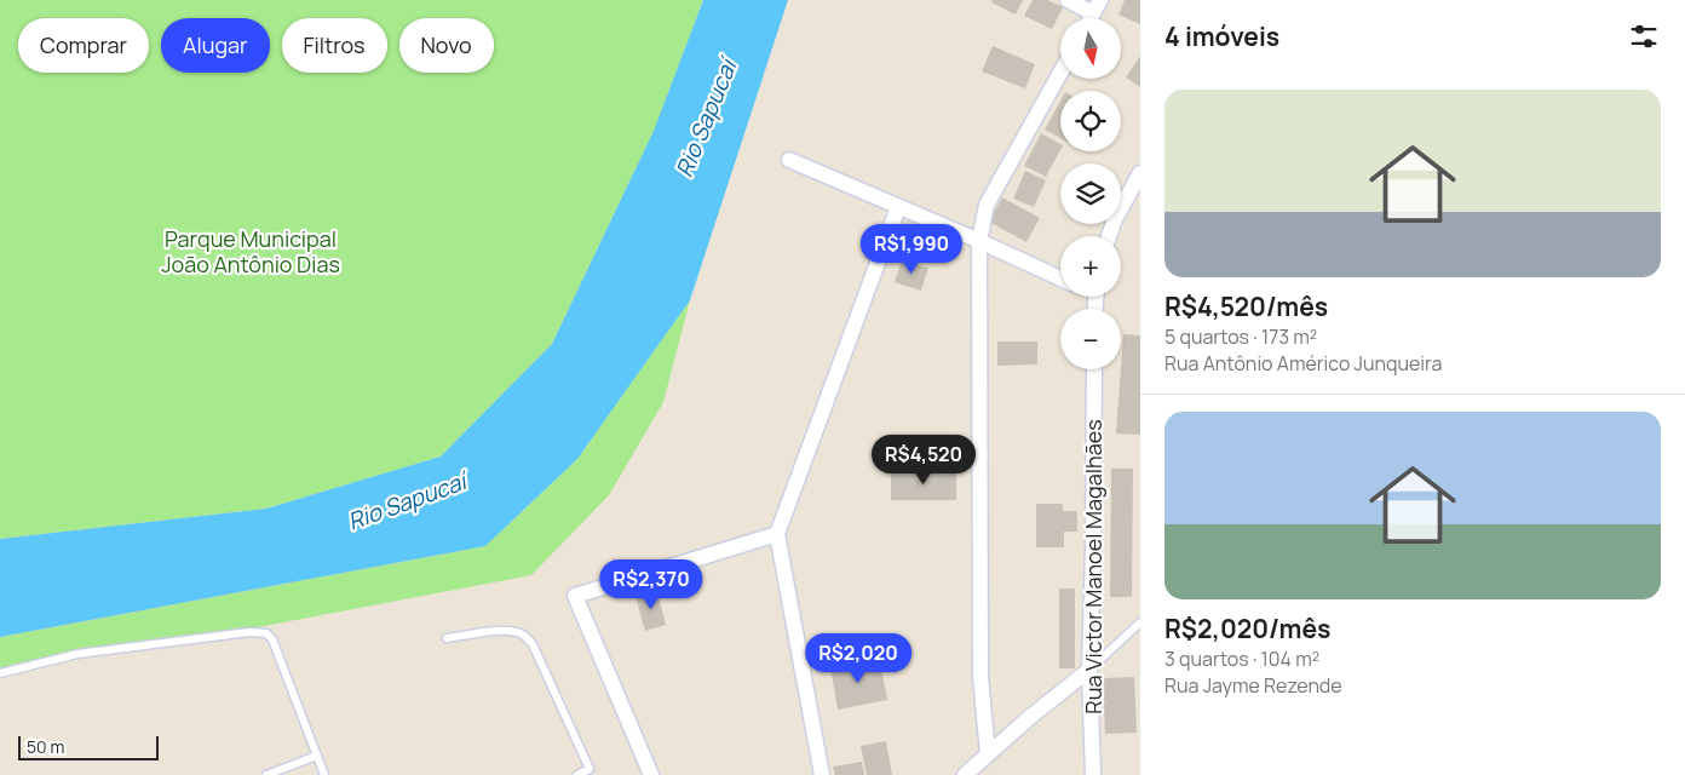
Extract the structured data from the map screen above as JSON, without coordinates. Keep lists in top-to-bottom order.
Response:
{
  "streets": {
    "street": ["Rua Victor Manoel Magalhães"]
  },
  "water": ["Rio Sapucaí"],
  "parks": ["Parque Municipal João Antônio Dias"],
  "scale_bar": "50 m",
  "north": "bottom",
  "page": {
    "heading": "4 imóveis",
    "map_buttons": ["+", "−"],
    "chip": [
      "Comprar",
      "Alugar",
      "Filtros",
      "Novo"
    ],
    "list": [
      {
        "name": "R$4,520/mês",
        "note": "5 quartos · 173 m² · Rua Antônio Américo Junqueira"
      },
      {
        "name": "R$2,020/mês",
        "note": "3 quartos · 104 m² · Rua Jayme Rezende"
      }
    ],
    "price": [
      "R$1,990",
      "R$4,520",
      "R$2,370",
      "R$2,020"
    ],
    "scale": "50 m"
  }
}
